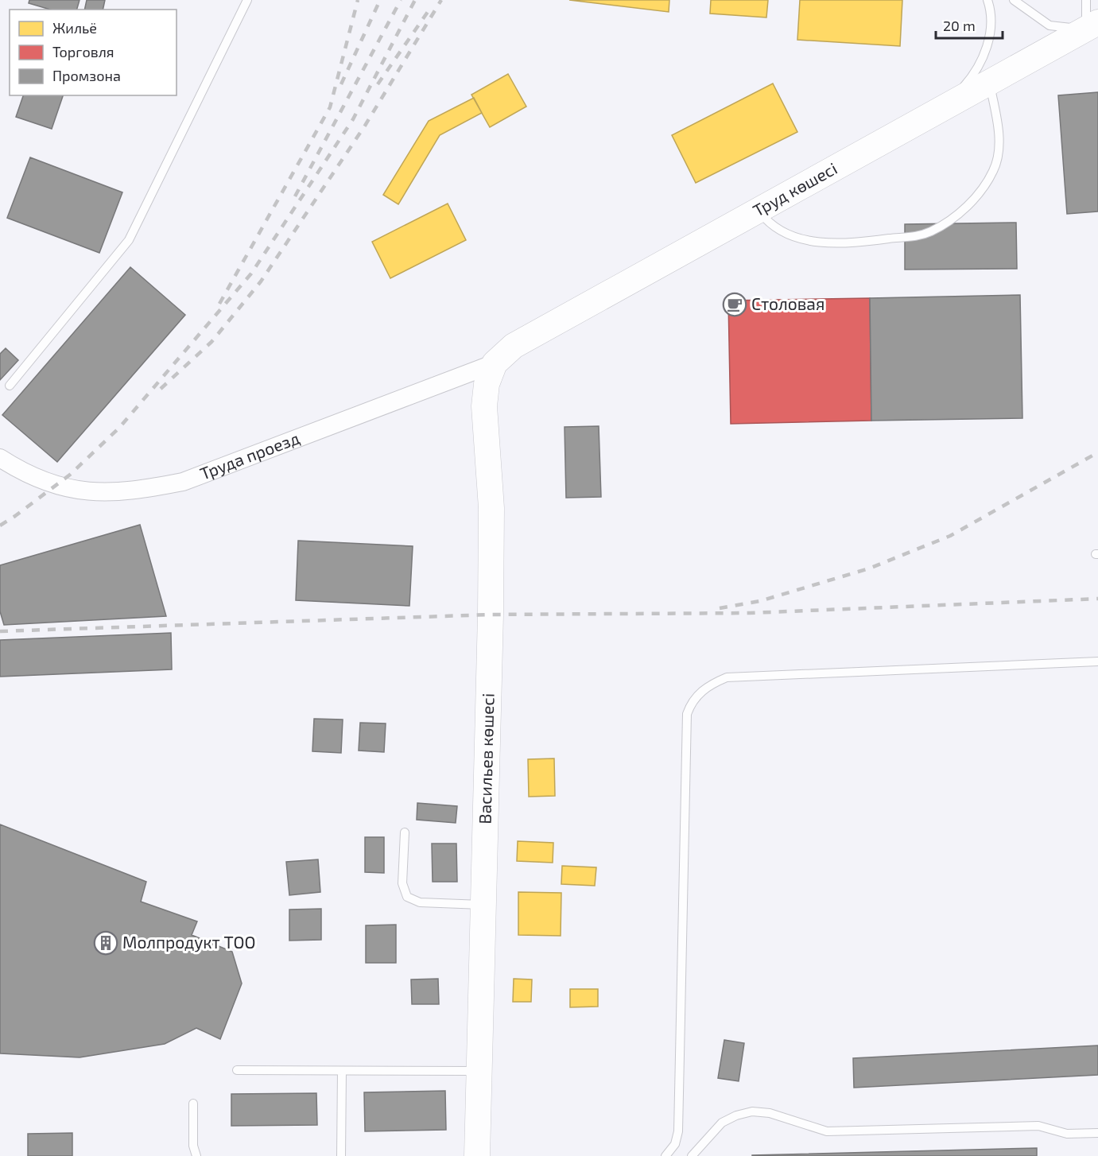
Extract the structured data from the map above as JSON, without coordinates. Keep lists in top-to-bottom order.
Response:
{
  "streets": {
    "street": ["Труд көшесі", "Труда проезд", "Васильев көшесі"]
  },
  "crossings": [
    ["Труд көшесі", "Труда проезд"],
    ["Труд көшесі", "Васильев көшесі"],
    ["Труда проезд", "Васильев көшесі"]
  ],
  "places": {
    "cafe": ["Столовая"],
    "building": ["Молпродукт ТОО"]
  },
  "legend": ["Жильё", "Торговля", "Промзона"],
  "scale_bar": "20 m"
}
